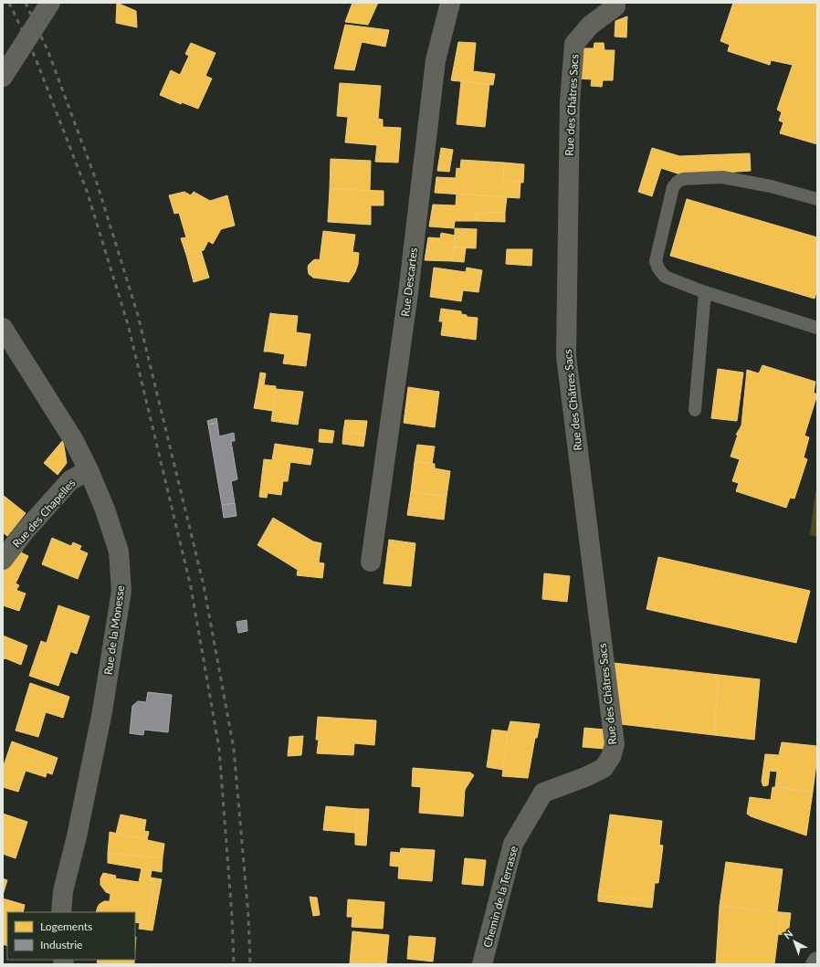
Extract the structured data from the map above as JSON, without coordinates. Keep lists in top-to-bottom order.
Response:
{
  "streets": {
    "street": [
      "Rue des Châtres Sacs",
      "Rue Descartes",
      "Rue des Chapelles",
      "Rue de la Monesse",
      "Chemin de la Terrasse"
    ]
  },
  "crossings": [
    ["Rue des Châtres Sacs", "Chemin de la Terrasse"],
    ["Rue des Chapelles", "Rue de la Monesse"]
  ],
  "legend": ["Logements", "Industrie"],
  "north": "top left"
}
